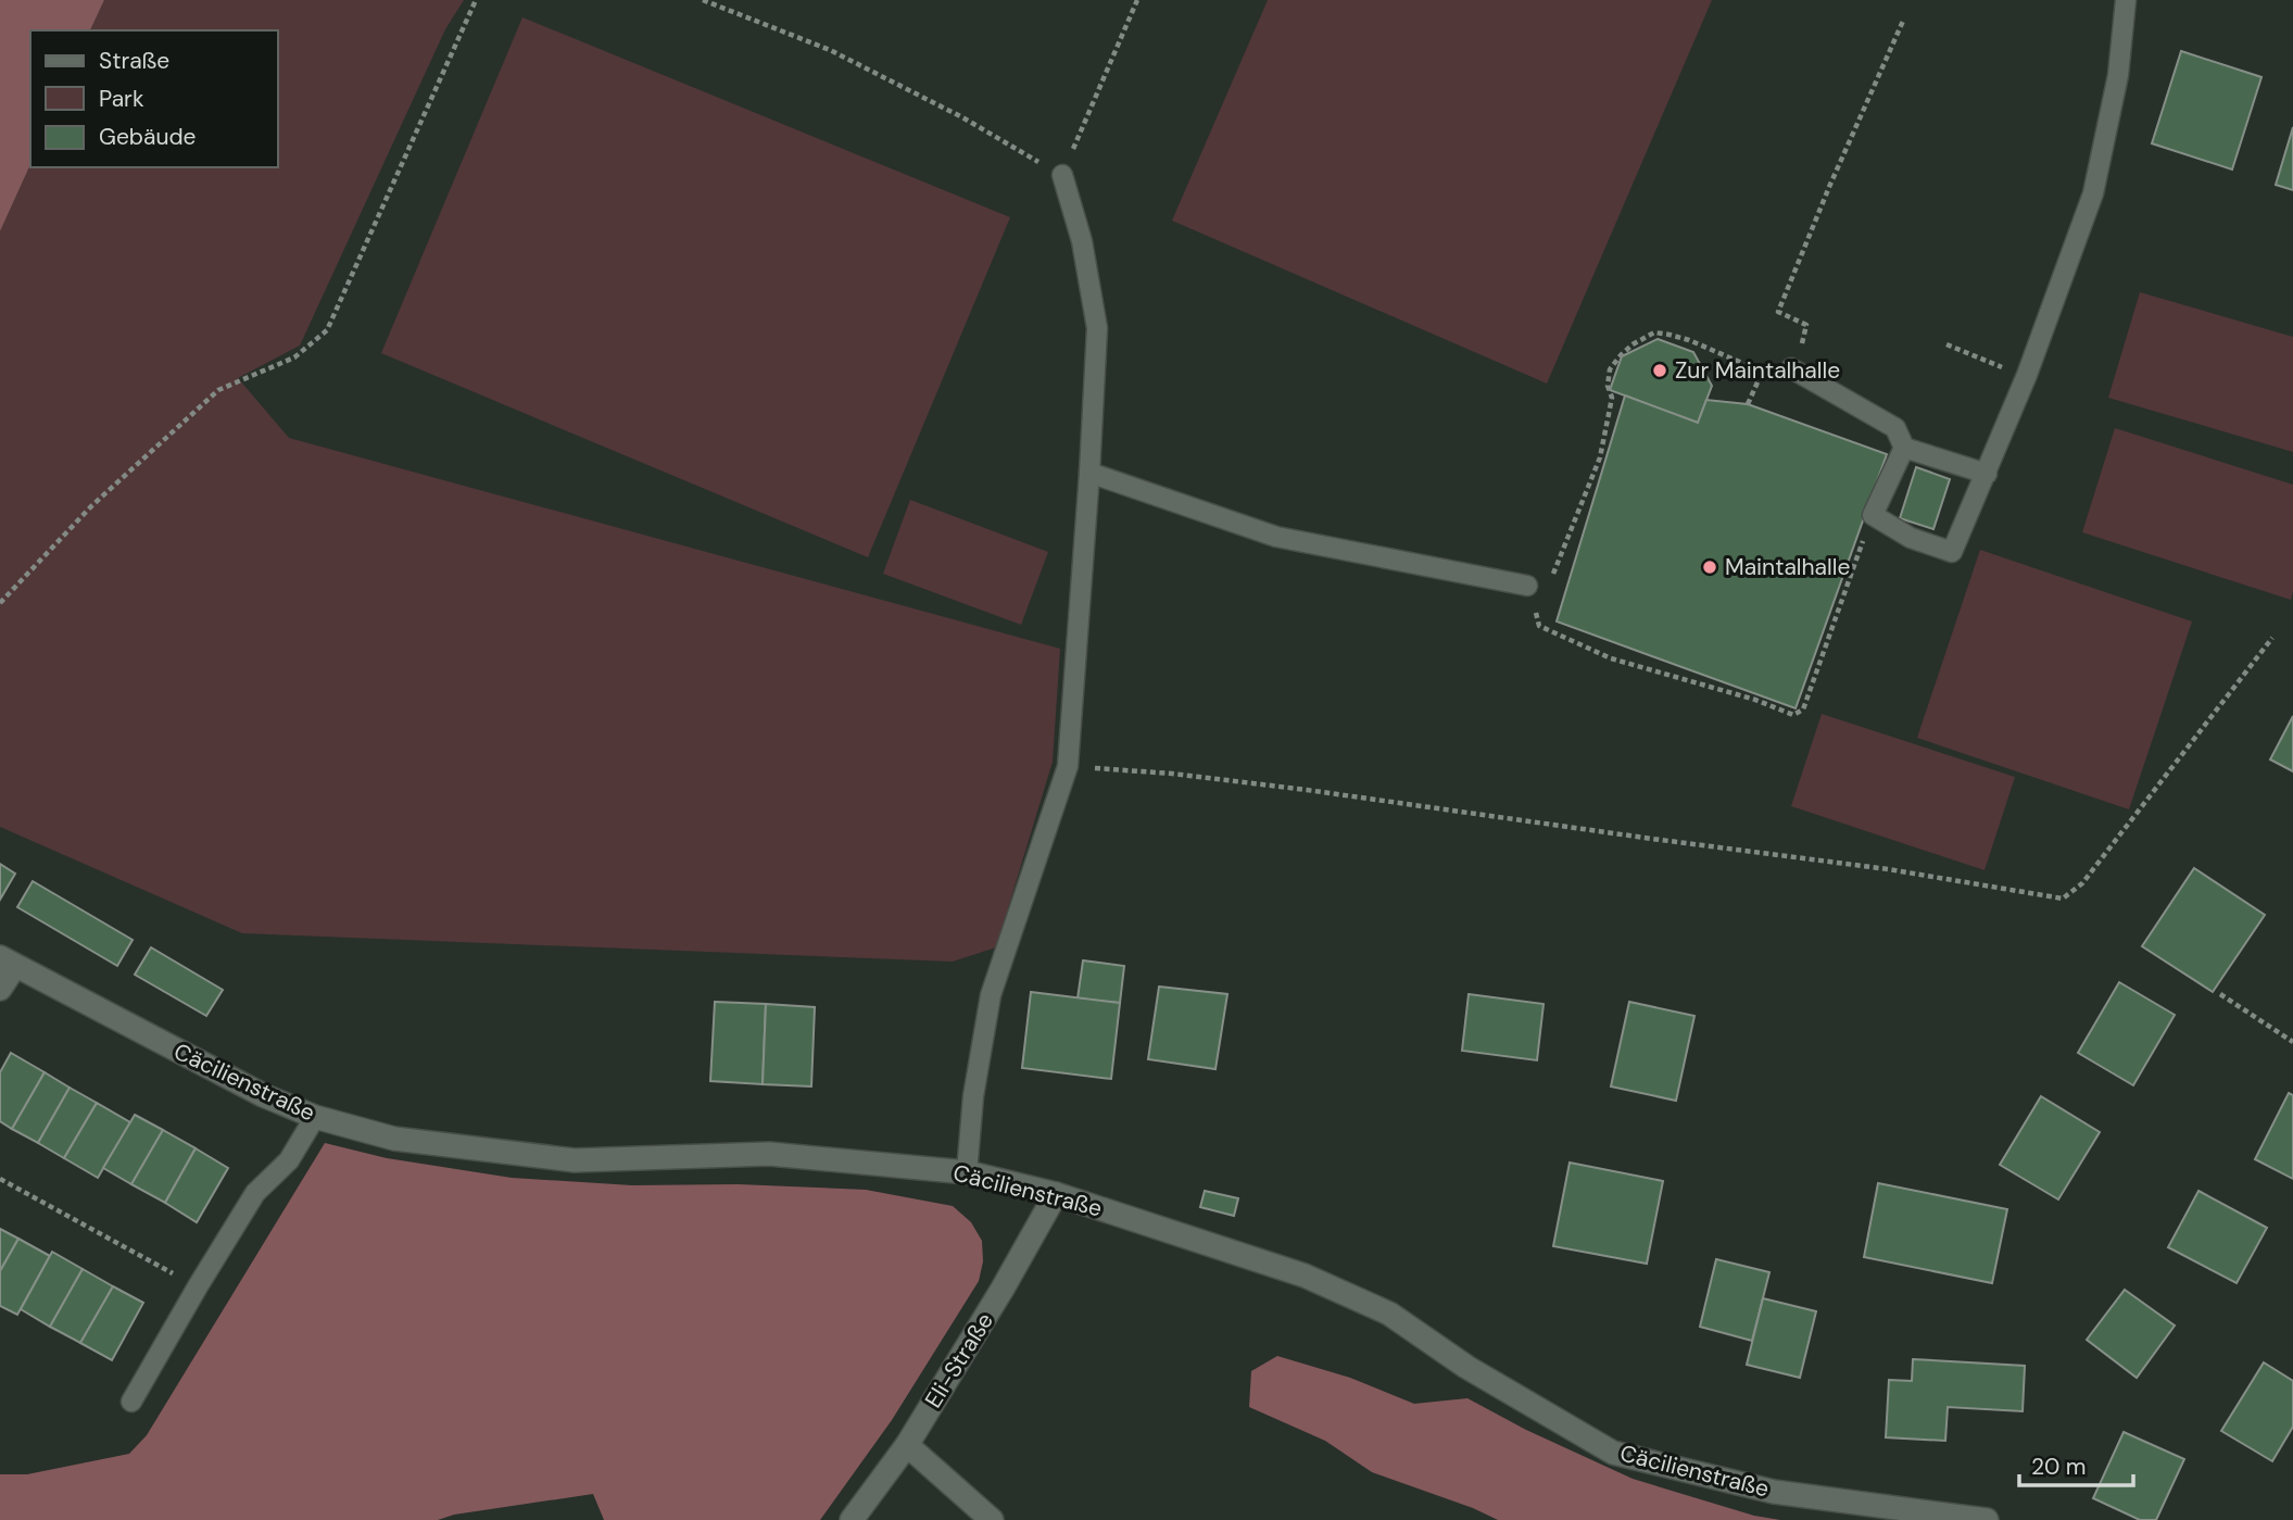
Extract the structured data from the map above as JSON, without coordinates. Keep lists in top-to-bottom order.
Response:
{
  "streets": {
    "street": ["Cäcilienstraße", "Eli-Straße"]
  },
  "crossings": [
    ["Cäcilienstraße", "Eli-Straße"]
  ],
  "places": ["Zur Maintalhalle", "Maintalhalle"],
  "legend": ["Straße", "Park", "Gebäude"],
  "scale_bar": "20 m"
}
